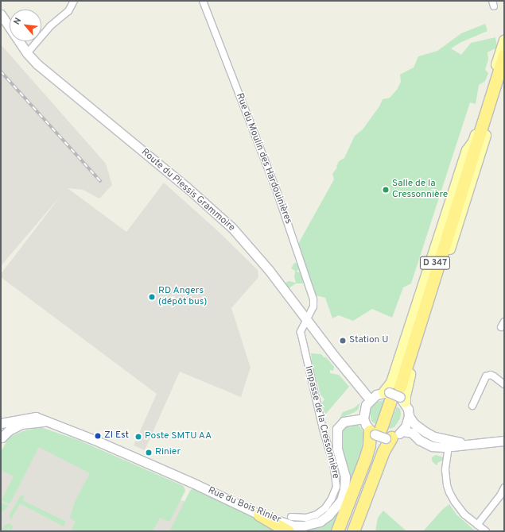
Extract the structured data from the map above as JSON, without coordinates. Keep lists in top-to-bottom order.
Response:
{
  "streets": {
    "highway": ["D 347"],
    "street": [
      "Rue du Moulin des Hardouinières",
      "Route du Plessis Grammoire",
      "Impasse de la Cressonnière",
      "Rue du Bois Rinier"
    ]
  },
  "crossings": [
    ["Rue du Moulin des Hardouinières", "Route du Plessis Grammoire"],
    ["Rue du Moulin des Hardouinières", "Impasse de la Cressonnière"],
    ["Route du Plessis Grammoire", "Impasse de la Cressonnière"]
  ],
  "places": [
    "Salle de la Cressonnière",
    "RD Angers (dépôt bus)",
    "Station U",
    "ZI Est",
    "Poste SMTU AA",
    "Rinier"
  ],
  "north": "top left"
}
